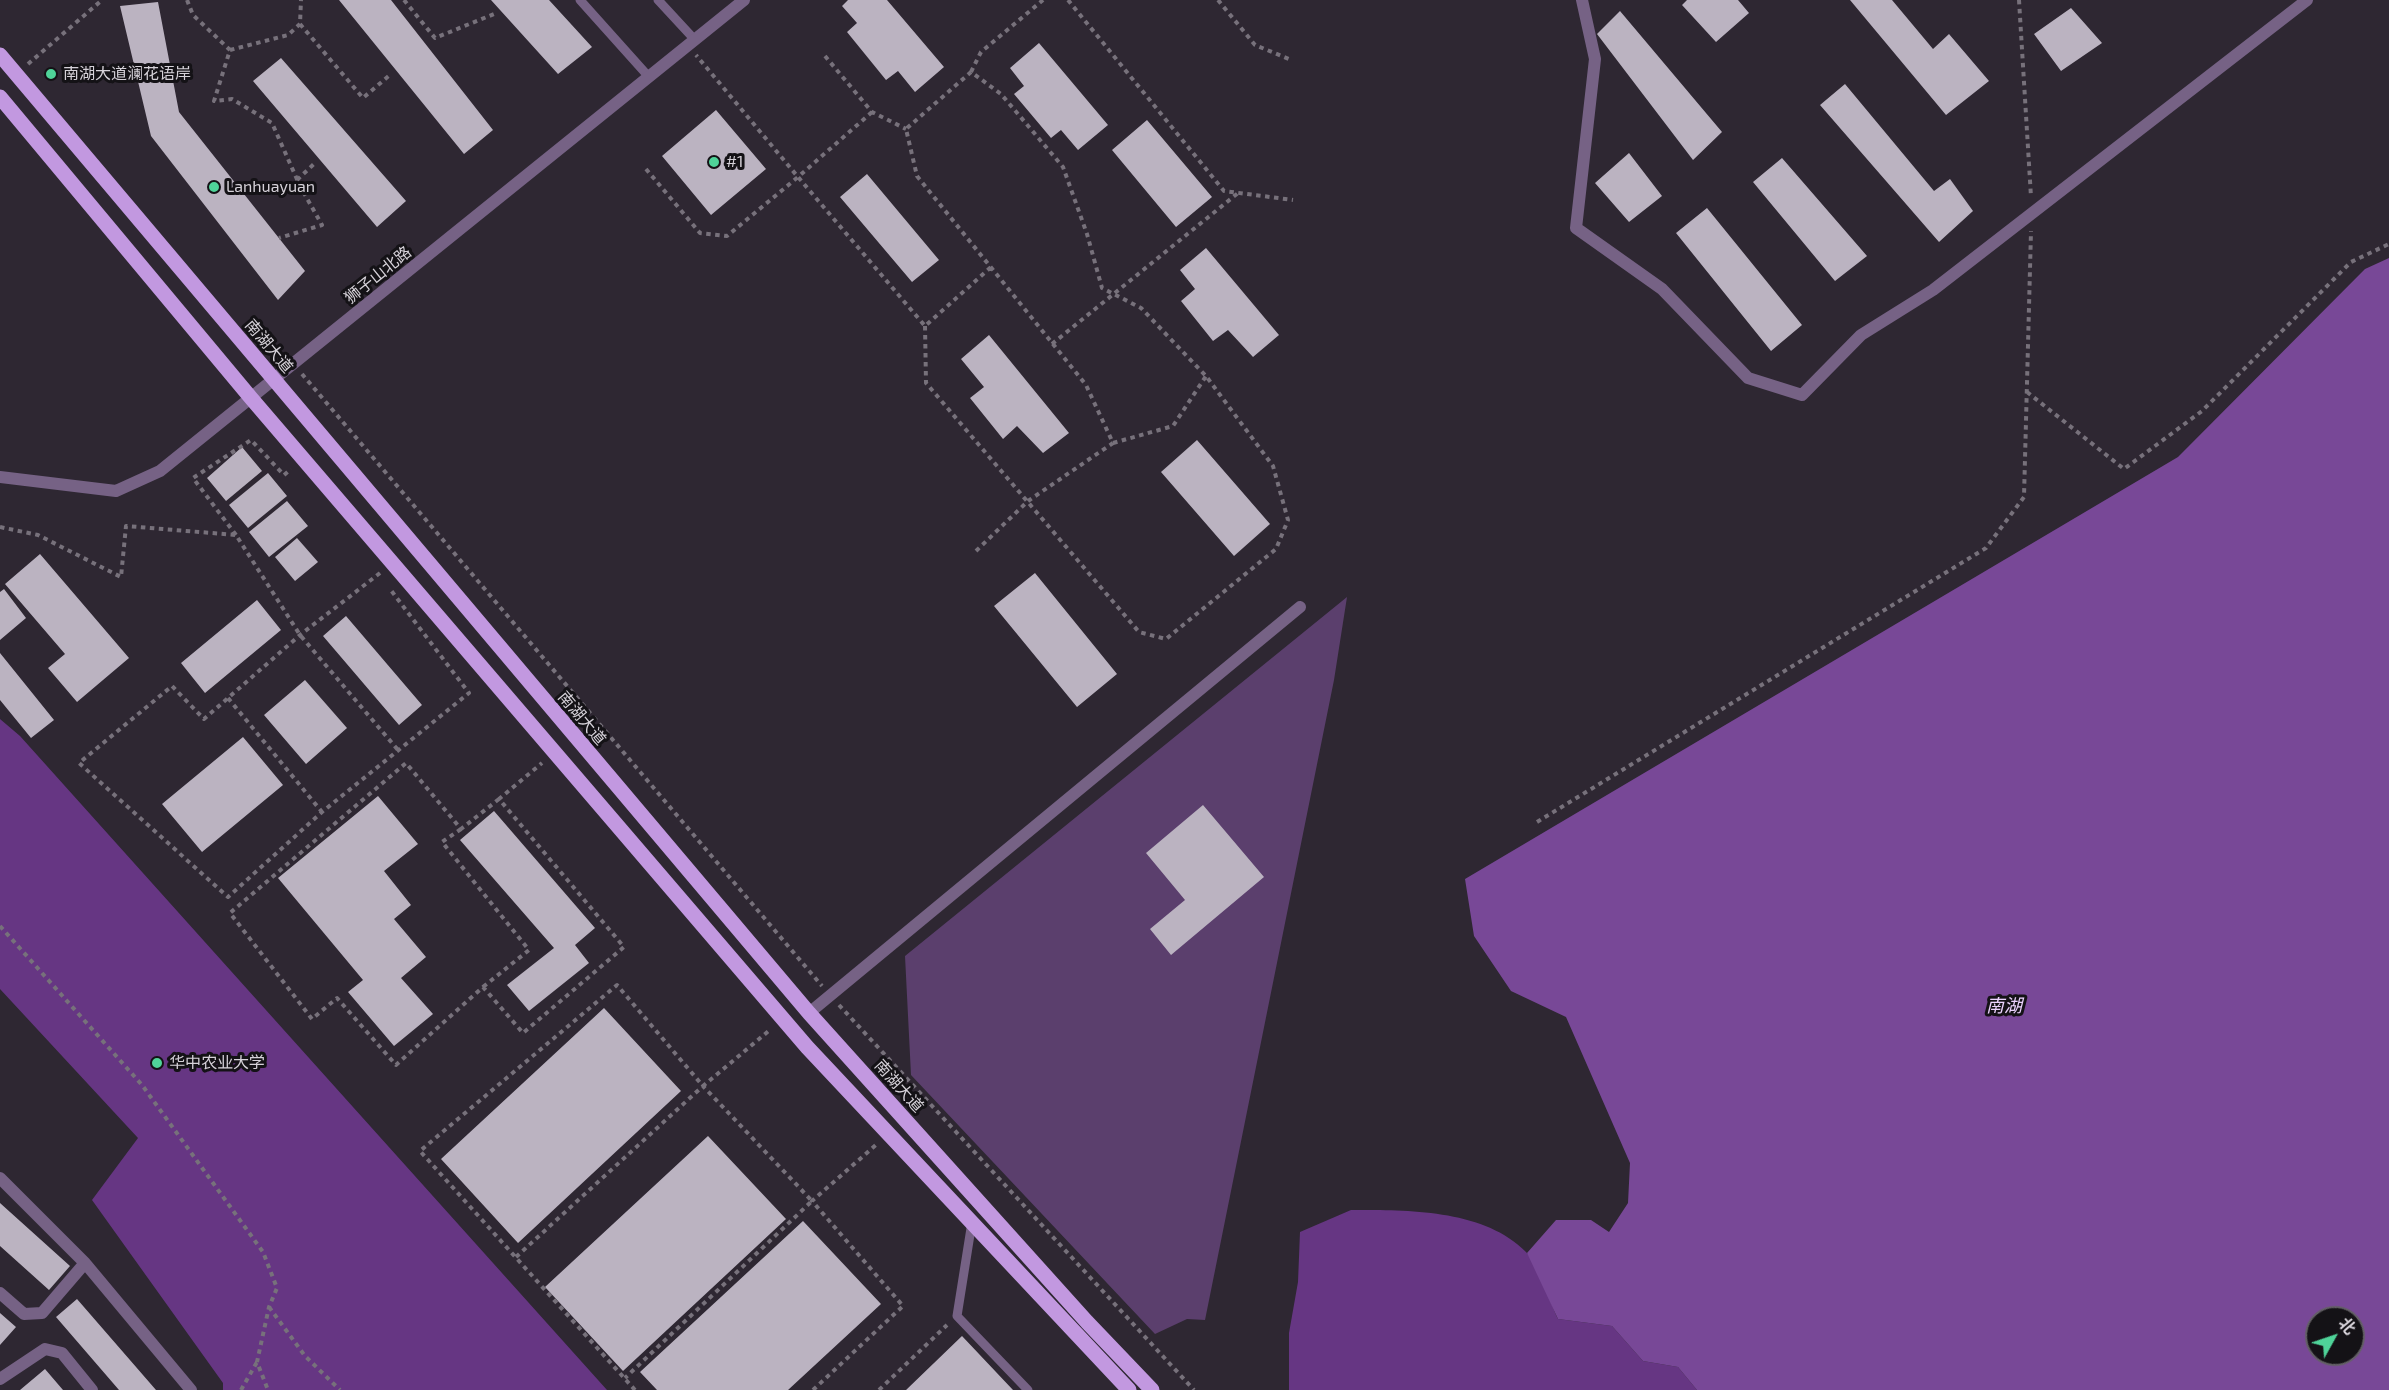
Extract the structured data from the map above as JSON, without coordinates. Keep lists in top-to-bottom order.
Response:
{
  "streets": {
    "main road": ["南湖大道"],
    "street": ["狮子山北路"]
  },
  "crossings": [
    ["狮子山北路", "南湖大道"]
  ],
  "water": ["南湖"],
  "places": [
    "南湖大道澜花语岸",
    "#1",
    "Lanhuayuan",
    "华中农业大学"
  ],
  "north": "top right"
}
